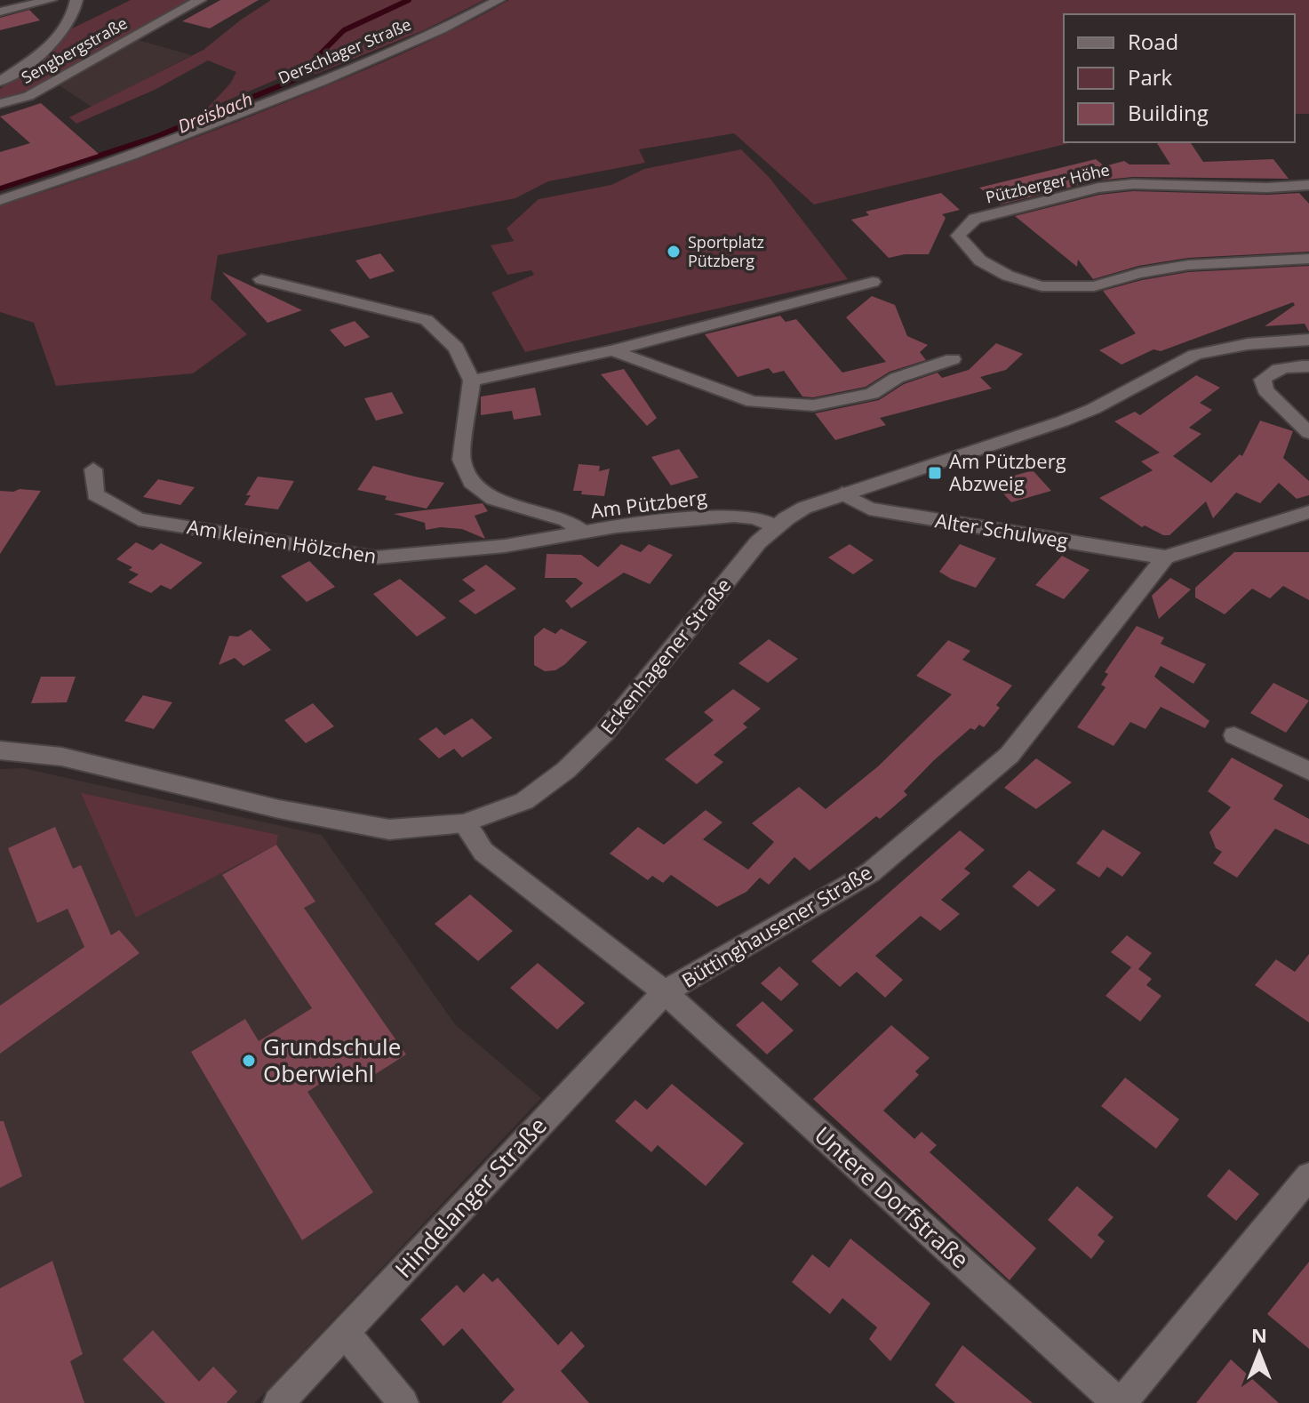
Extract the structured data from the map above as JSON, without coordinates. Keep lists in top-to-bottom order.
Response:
{
  "streets": {
    "street": [
      "Sengbergstraße",
      "Derschlager Straße",
      "Pützberger Höhe",
      "Am Pützberg",
      "Alter Schulweg",
      "Am kleinen Hölzchen",
      "Eckenhagener Straße",
      "Büttinghausener Straße",
      "Hindelanger Straße",
      "Untere Dorfstraße"
    ]
  },
  "crossings": [
    ["Am Pützberg", "Am kleinen Hölzchen"],
    ["Am Pützberg", "Eckenhagener Straße"],
    ["Alter Schulweg", "Eckenhagener Straße"],
    ["Alter Schulweg", "Büttinghausener Straße"],
    ["Eckenhagener Straße", "Büttinghausener Straße"],
    ["Büttinghausener Straße", "Hindelanger Straße"],
    ["Büttinghausener Straße", "Untere Dorfstraße"],
    ["Hindelanger Straße", "Untere Dorfstraße"]
  ],
  "water": ["Dreisbach"],
  "places": {
    "other": ["Sportplatz Pützberg", "Grundschule Oberwiehl"],
    "transit": ["Am Pützberg Abzweig"]
  },
  "legend": ["Road", "Park", "Building"],
  "north": "top"
}
